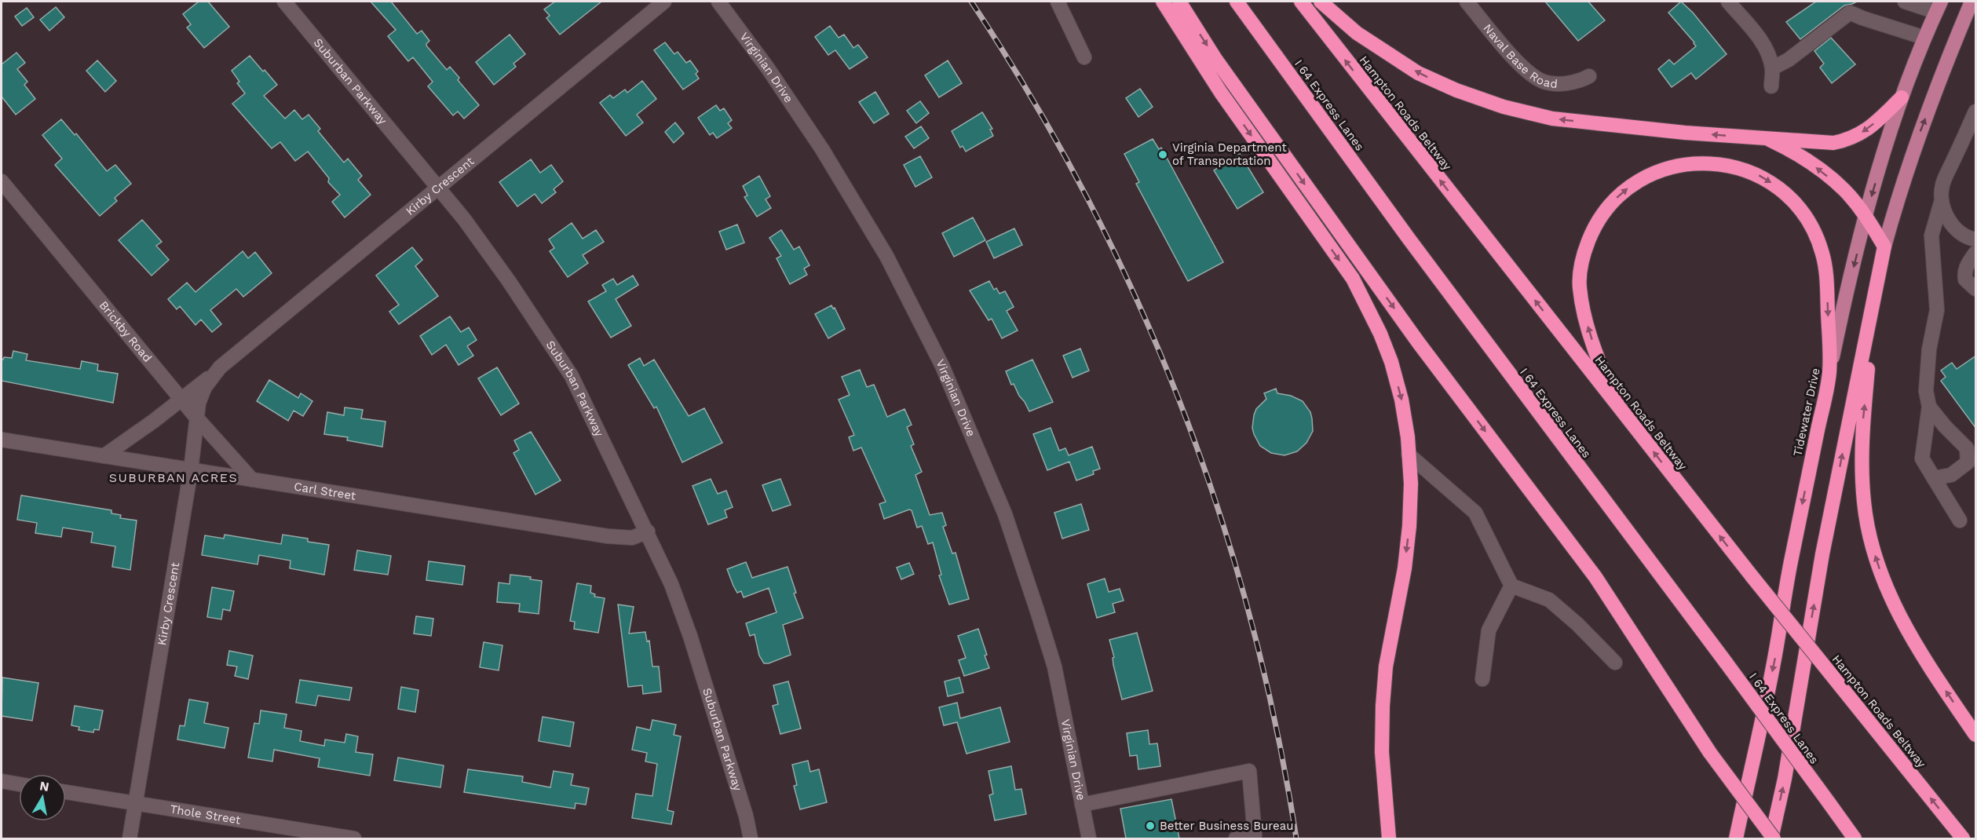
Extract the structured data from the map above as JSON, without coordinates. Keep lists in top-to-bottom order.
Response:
{
  "streets": {
    "highway": ["I 64 Express Lanes", "Hampton Roads Beltway", "Tidewater Drive"],
    "street": [
      "Naval Base Road",
      "Virginian Drive",
      "Suburban Parkway",
      "Kirby Crescent",
      "Brickby Road",
      "Carl Street",
      "Thole Street"
    ]
  },
  "crossings": [
    ["Suburban Parkway", "Kirby Crescent"],
    ["Suburban Parkway", "Carl Street"],
    ["Kirby Crescent", "Brickby Road"],
    ["Kirby Crescent", "Carl Street"],
    ["Kirby Crescent", "Thole Street"],
    ["Brickby Road", "Carl Street"]
  ],
  "one_way": ["Tidewater Drive"],
  "districts": ["SUBURBAN ACRES"],
  "places": ["Virginia Department of Transportation", "Better Business Bureau"],
  "north": "top"
}
